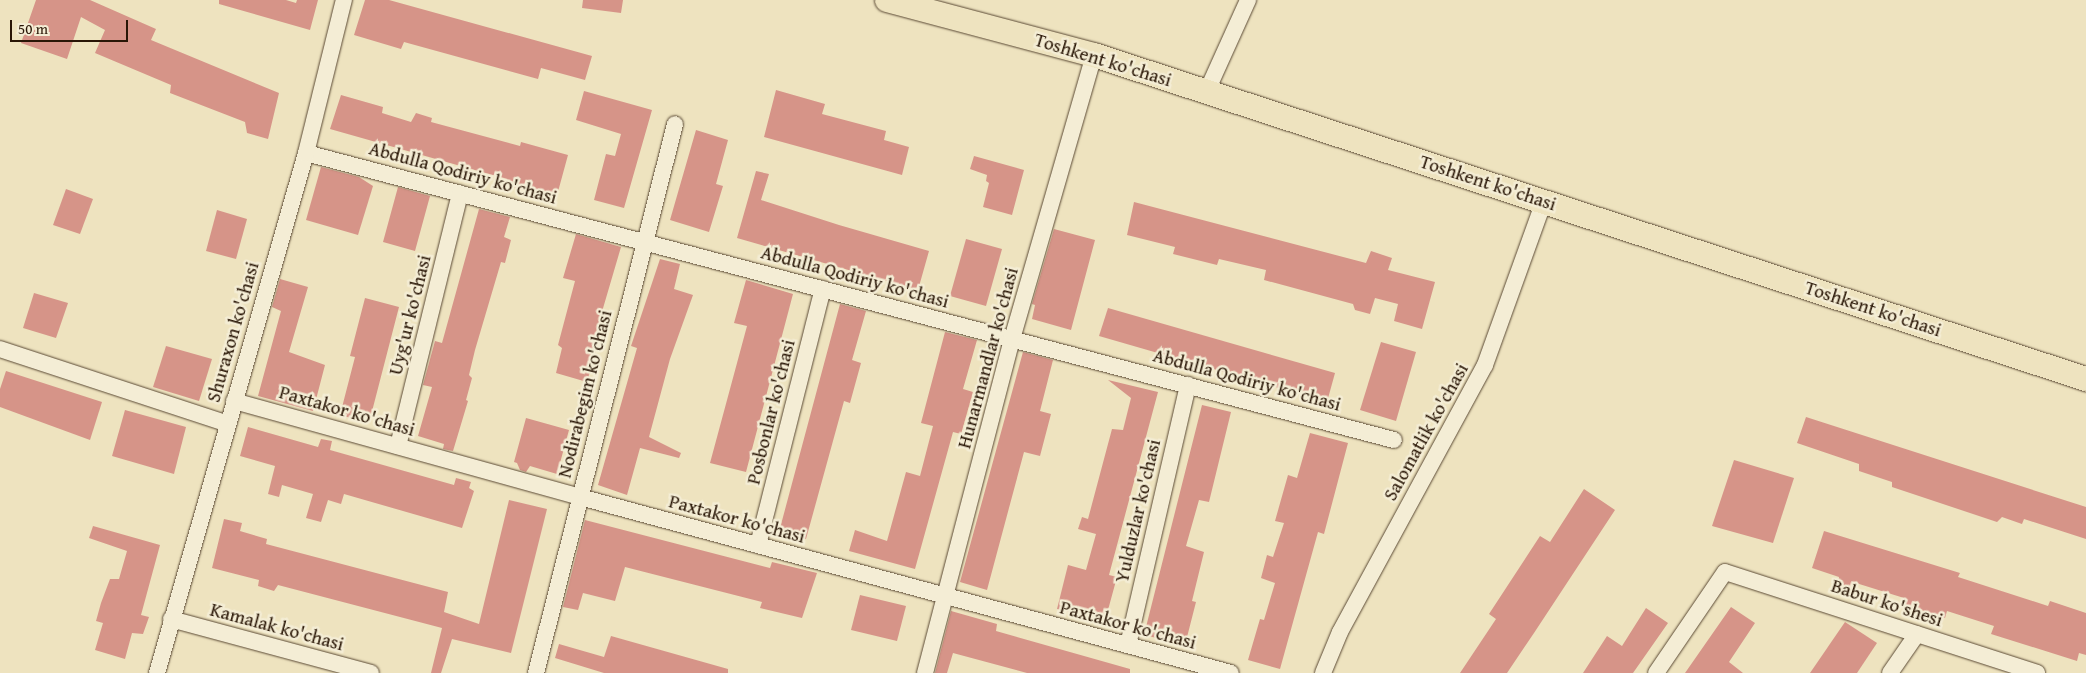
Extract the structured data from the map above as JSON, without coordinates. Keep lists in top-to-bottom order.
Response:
{
  "streets": {
    "highway": ["Toshkent ko'chasi"],
    "street": [
      "Abdulla Qodiriy ko'chasi",
      "Uyg'ur ko'chasi",
      "Shuraxon ko'chasi",
      "Hunarmandlar ko'chasi",
      "Nodirabegim ko'chasi",
      "Paxtakor ko'chasi",
      "Posbonlar ko'chasi",
      "Salomatlik ko'chasi",
      "Yulduzlar ko'chasi",
      "Babur ko'shesi",
      "Kamalak ko'chasi"
    ]
  },
  "crossings": [
    ["Toshkent ko'chasi", "Hunarmandlar ko'chasi"],
    ["Toshkent ko'chasi", "Salomatlik ko'chasi"],
    ["Abdulla Qodiriy ko'chasi", "Uyg'ur ko'chasi"],
    ["Abdulla Qodiriy ko'chasi", "Shuraxon ko'chasi"],
    ["Abdulla Qodiriy ko'chasi", "Hunarmandlar ko'chasi"],
    ["Abdulla Qodiriy ko'chasi", "Nodirabegim ko'chasi"],
    ["Abdulla Qodiriy ko'chasi", "Posbonlar ko'chasi"],
    ["Abdulla Qodiriy ko'chasi", "Yulduzlar ko'chasi"],
    ["Uyg'ur ko'chasi", "Paxtakor ko'chasi"],
    ["Shuraxon ko'chasi", "Paxtakor ko'chasi"],
    ["Shuraxon ko'chasi", "Kamalak ko'chasi"],
    ["Hunarmandlar ko'chasi", "Paxtakor ko'chasi"],
    ["Nodirabegim ko'chasi", "Paxtakor ko'chasi"],
    ["Paxtakor ko'chasi", "Posbonlar ko'chasi"],
    ["Paxtakor ko'chasi", "Yulduzlar ko'chasi"]
  ],
  "scale_bar": "50 m"
}
